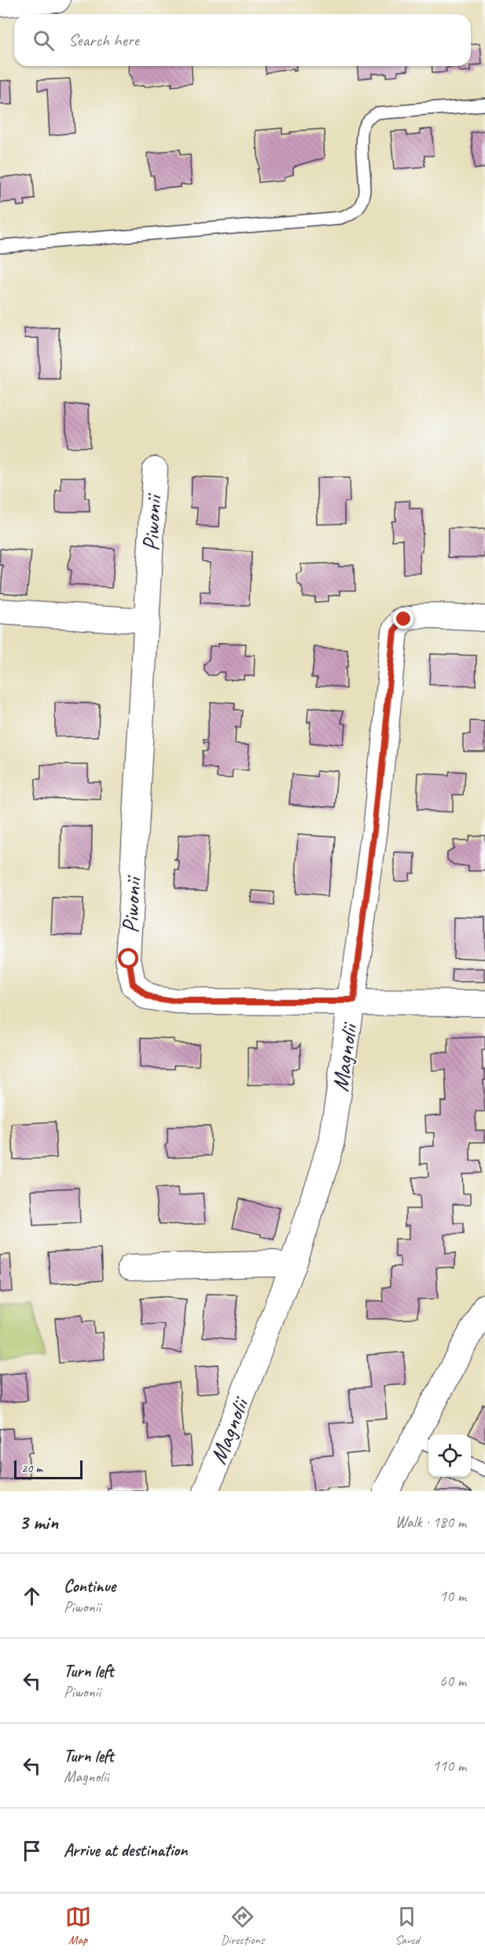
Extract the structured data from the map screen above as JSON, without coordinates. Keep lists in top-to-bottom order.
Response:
{
  "streets": {
    "street": ["Piwonii", "Magnolii"]
  },
  "crossings": [
    ["Piwonii", "Magnolii"]
  ],
  "scale_bar": "20 m",
  "page": {
    "search": "Search here",
    "scale": "20 m",
    "heading": ["3 min", "Walk · 180 m"],
    "list": [
      ["Continue", "Piwonii", "10 m"],
      ["Turn left", "Piwonii", "60 m"],
      ["Turn left", "Magnolii", "110 m"],
      "Arrive at destination"
    ],
    "nav": ["Map", "Directions", "Saved"]
  }
}
